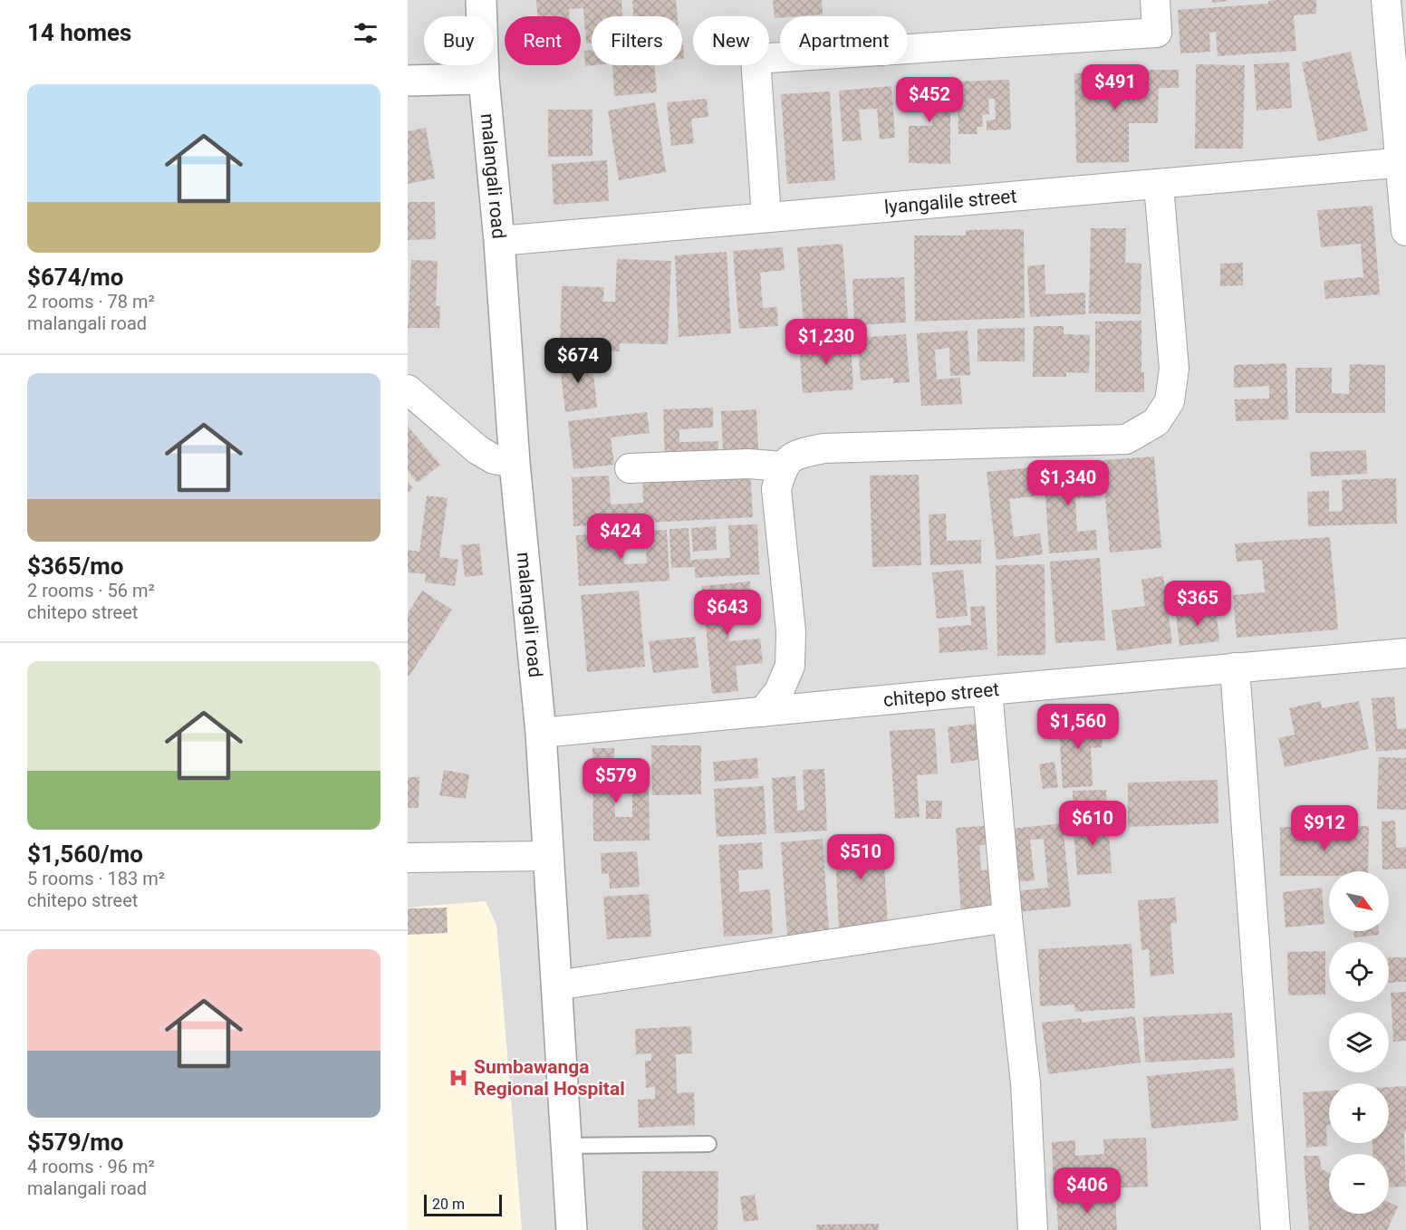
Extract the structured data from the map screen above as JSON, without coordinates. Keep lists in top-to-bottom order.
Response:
{
  "streets": {
    "street": ["malangali road", "lyangalile street", "chitepo street"]
  },
  "crossings": [
    ["malangali road", "lyangalile street"],
    ["malangali road", "chitepo street"]
  ],
  "places": {
    "hospital": ["Sumbawanga Regional Hospital"]
  },
  "scale_bar": "20 m",
  "north": "bottom right",
  "page": {
    "heading": "14 homes",
    "chip": [
      "Buy",
      "Rent",
      "Filters",
      "New",
      "Apartment"
    ],
    "price": [
      "$491",
      "$452",
      "$1,230",
      "$674",
      "$1,340",
      "$424",
      "$365",
      "$643",
      "$1,560",
      "$579",
      "$610",
      "$912",
      "$510",
      "$406"
    ],
    "list": [
      {
        "name": "$674/mo",
        "note": "2 rooms · 78 m² · malangali road"
      },
      {
        "name": "$365/mo",
        "note": "2 rooms · 56 m² · chitepo street"
      },
      {
        "name": "$1,560/mo",
        "note": "5 rooms · 183 m² · chitepo street"
      },
      {
        "name": "$579/mo",
        "note": "4 rooms · 96 m² · malangali road"
      }
    ],
    "map_buttons": ["+", "−"],
    "scale": "20 m"
  }
}
